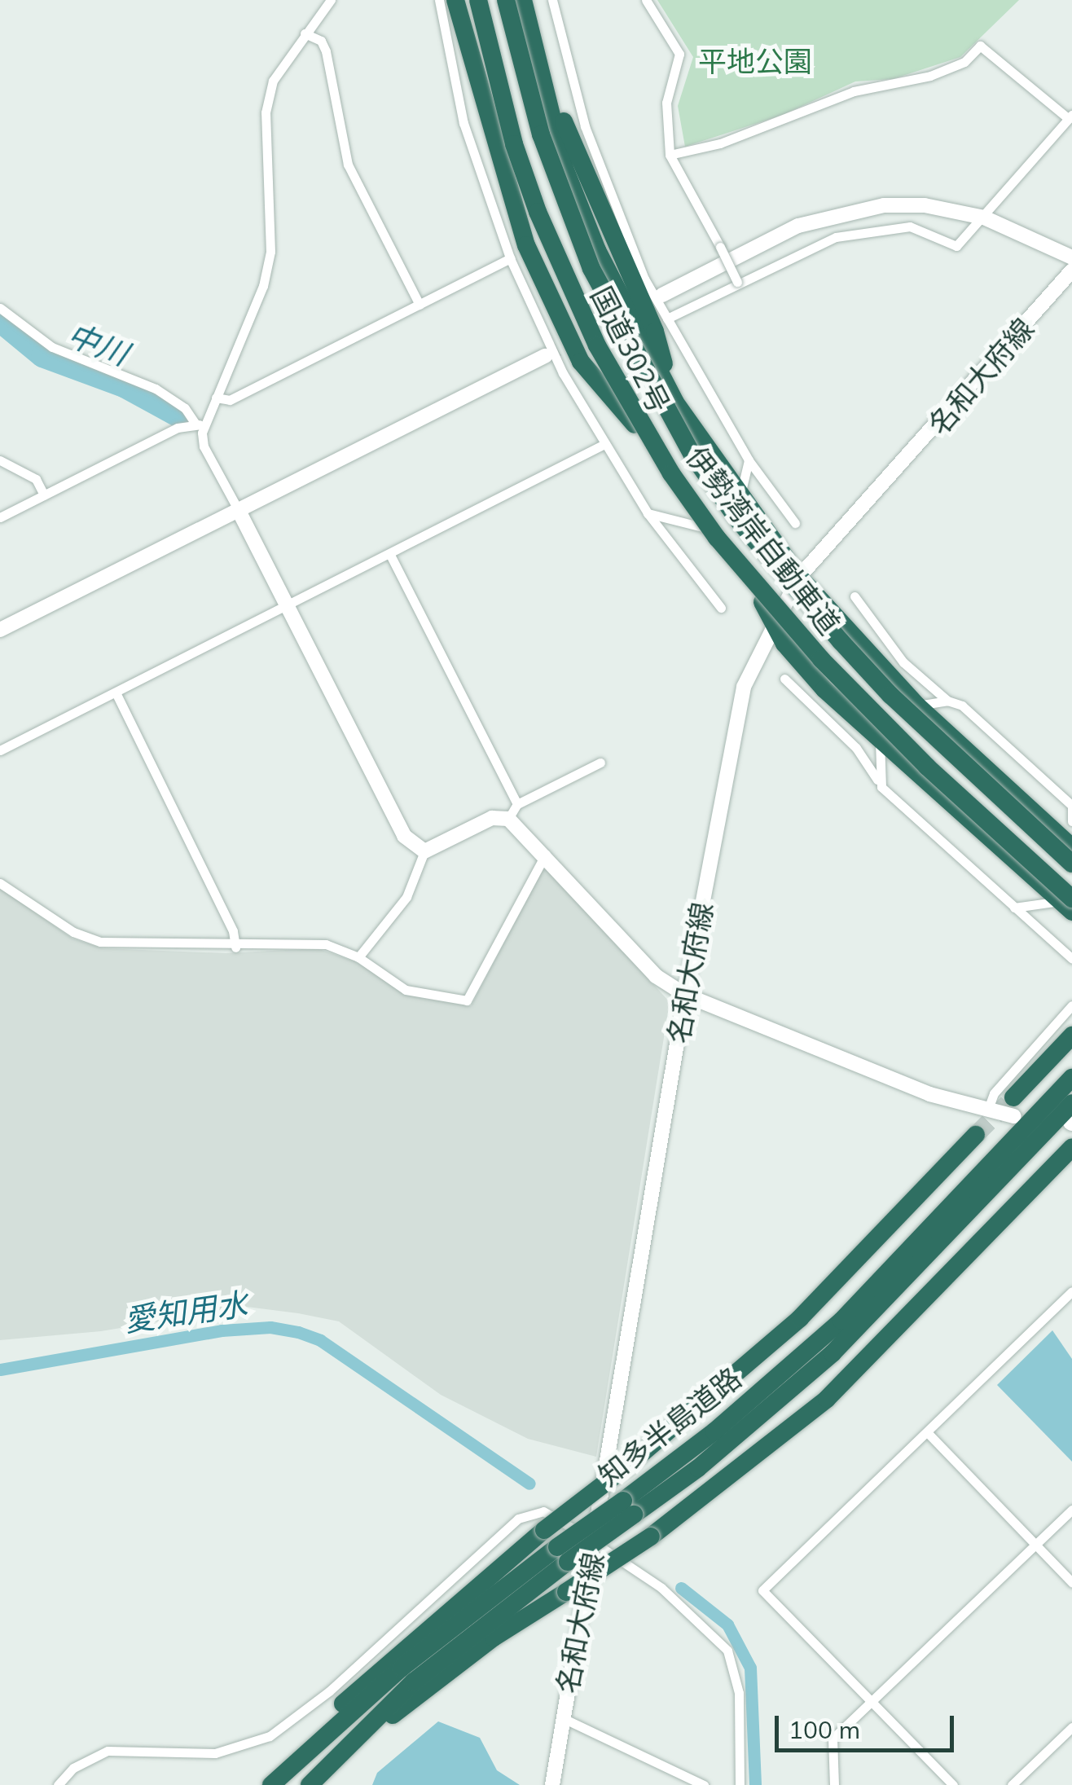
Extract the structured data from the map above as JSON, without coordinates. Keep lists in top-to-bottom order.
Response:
{
  "streets": {
    "highway": ["国道302号", "伊勢湾岸自動車道", "知多半島道路"],
    "street": ["名和大府線"]
  },
  "crossings": [
    ["国道302号", "名和大府線"],
    ["国道302号", "伊勢湾岸自動車道"]
  ],
  "water": ["中川", "愛知用水"],
  "parks": ["平地公園"],
  "scale_bar": "100 m"
}
